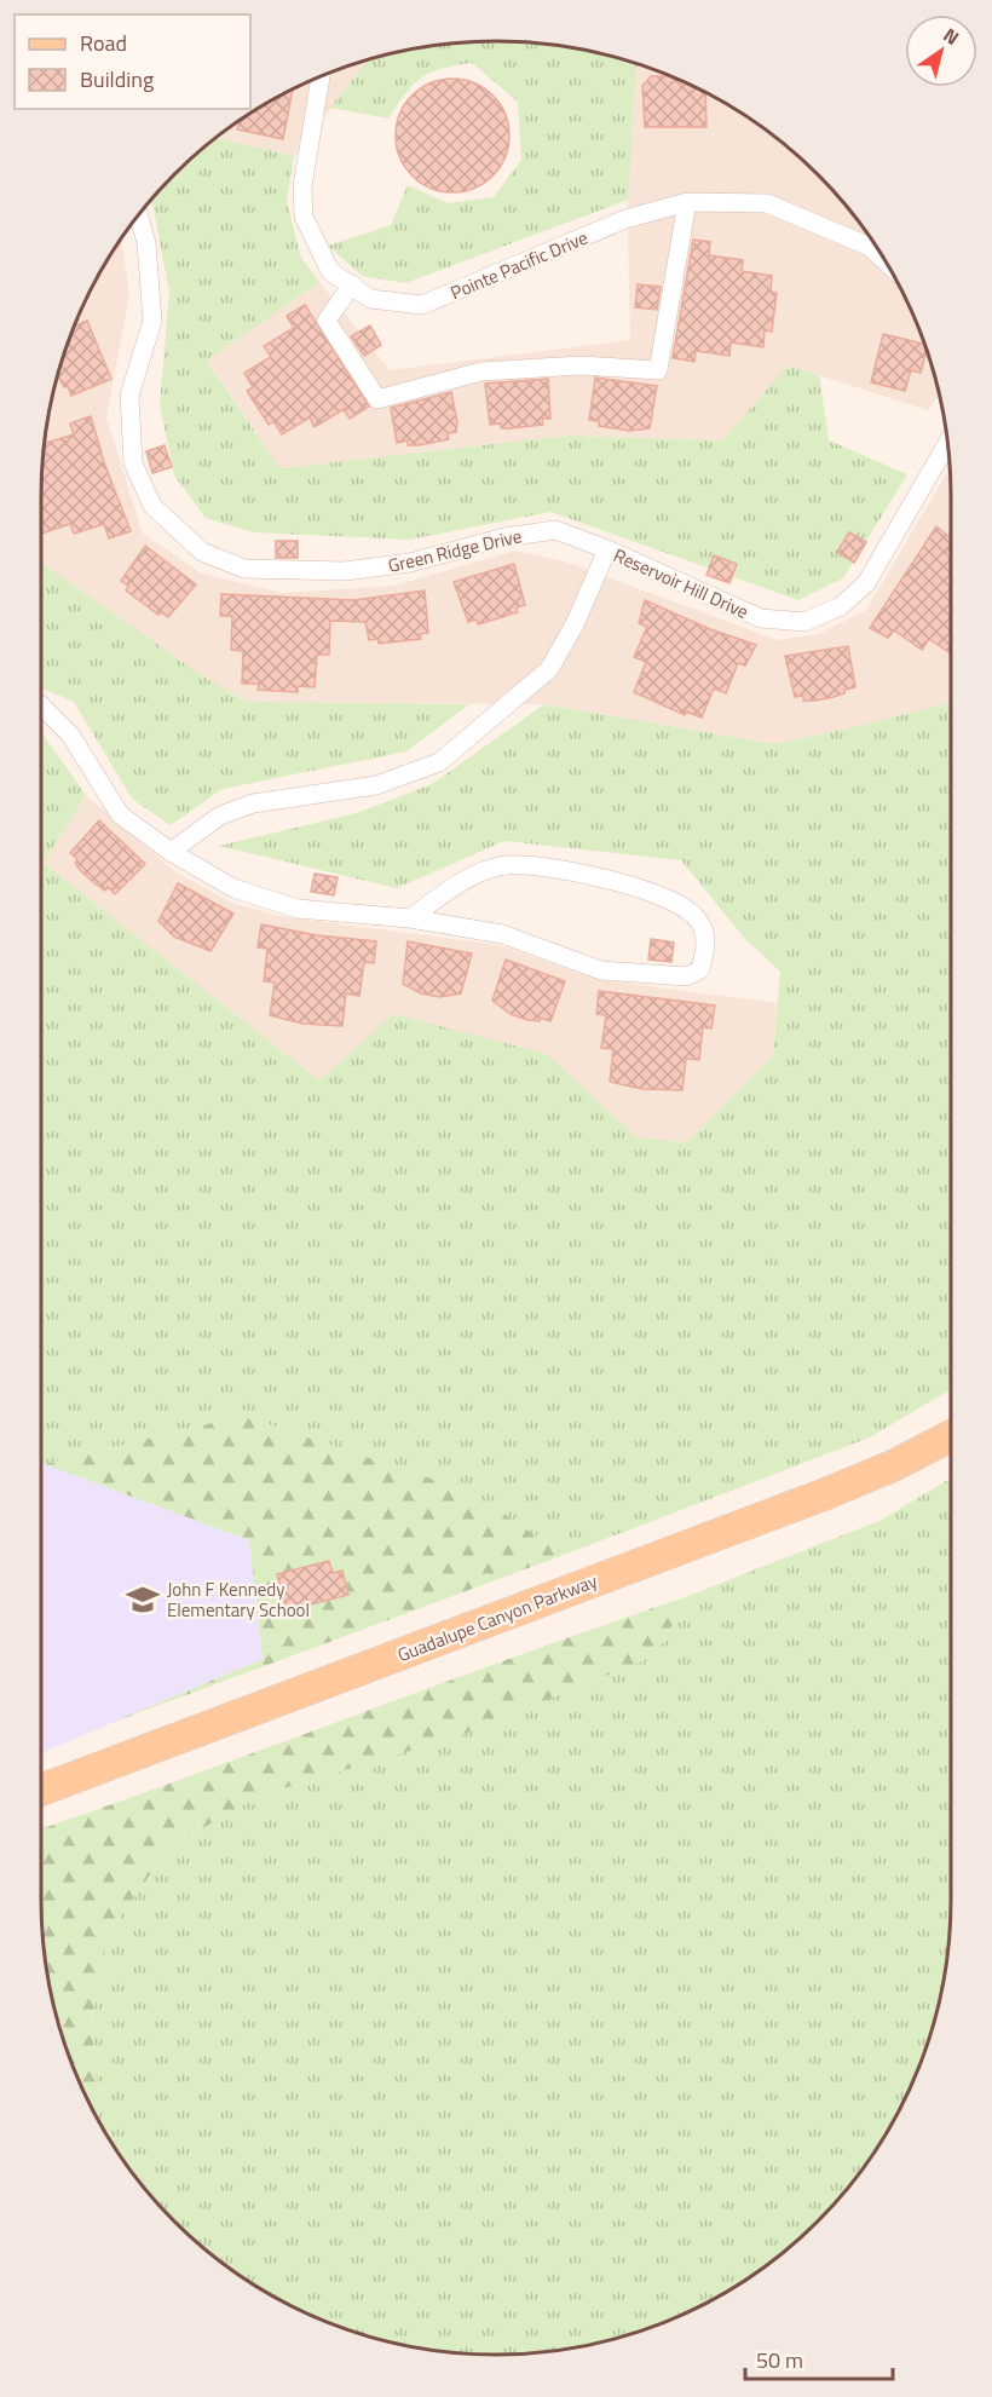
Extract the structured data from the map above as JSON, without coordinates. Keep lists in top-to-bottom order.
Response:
{
  "streets": {
    "main road": ["Guadalupe Canyon Parkway"],
    "street": ["Pointe Pacific Drive", "Green Ridge Drive", "Reservoir Hill Drive"]
  },
  "crossings": [
    ["Green Ridge Drive", "Reservoir Hill Drive"]
  ],
  "places": {
    "school or university": ["John F Kennedy Elementary School"]
  },
  "legend": ["Road", "Building"],
  "scale_bar": "50 m",
  "north": "top right"
}
